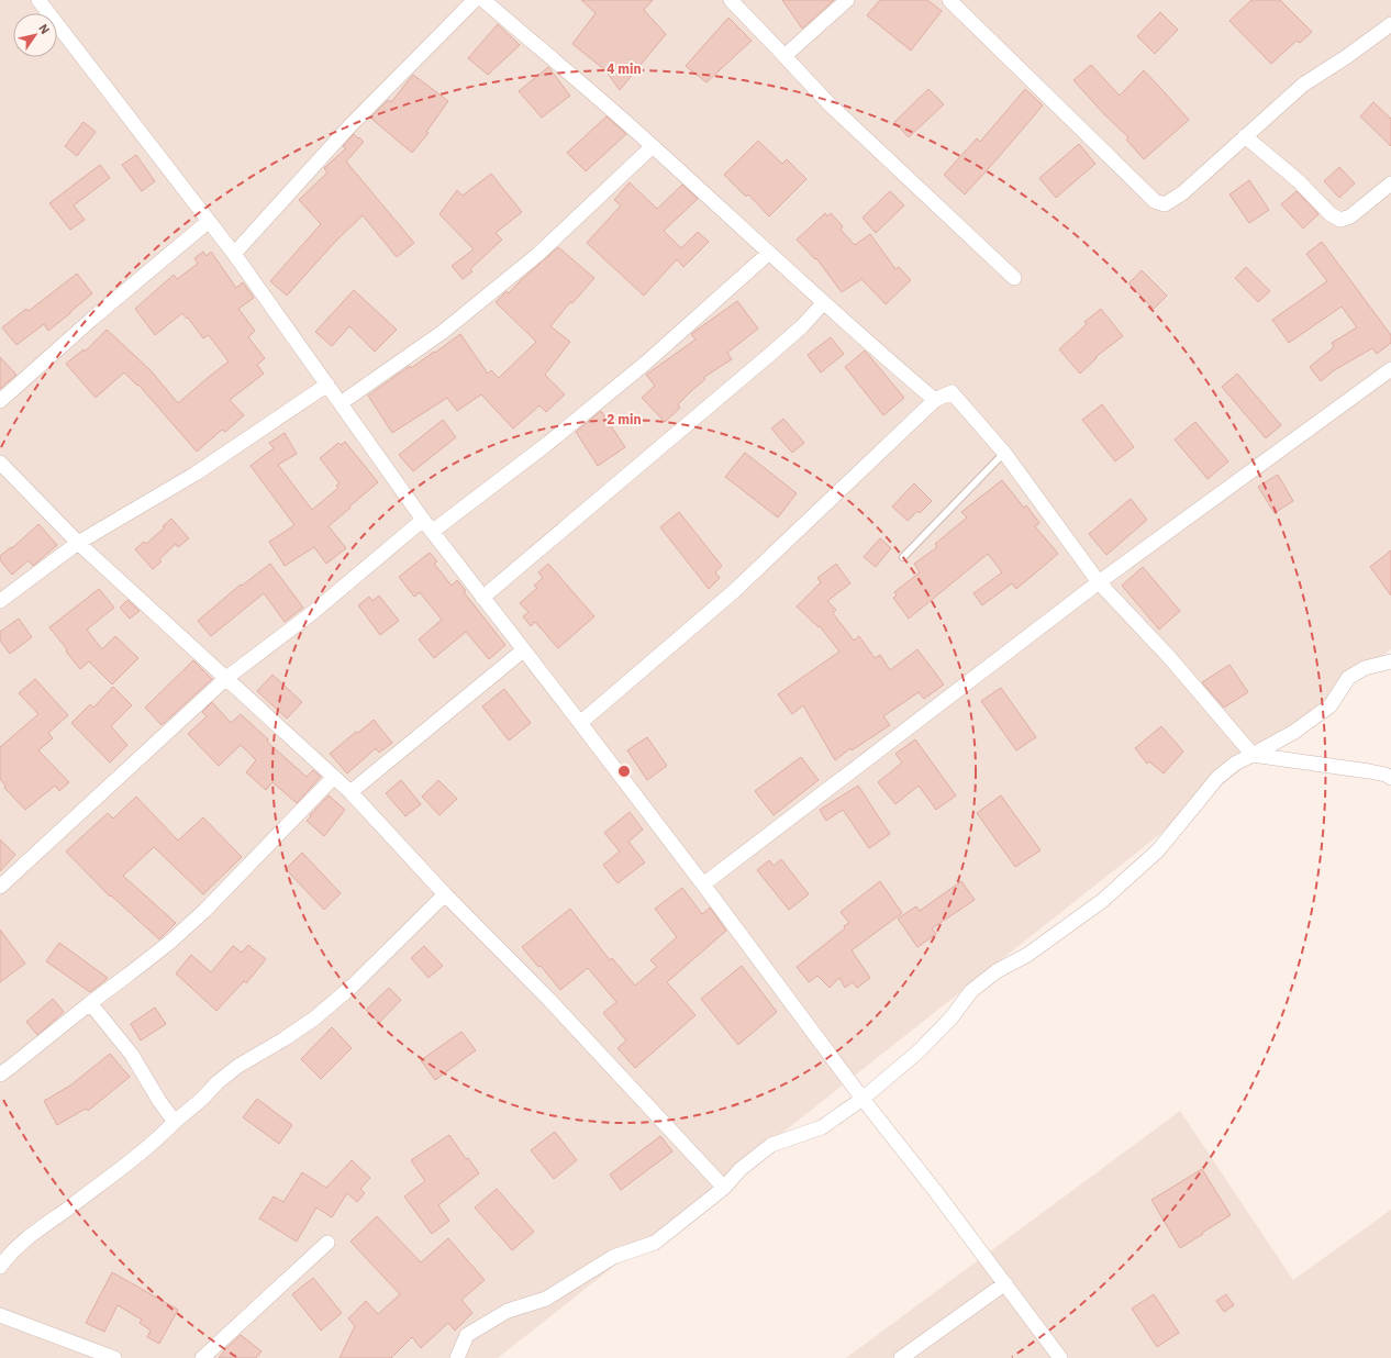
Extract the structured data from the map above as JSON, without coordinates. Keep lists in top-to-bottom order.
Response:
{
  "north": "top right",
  "rings": ["4 min", "2 min"]
}
